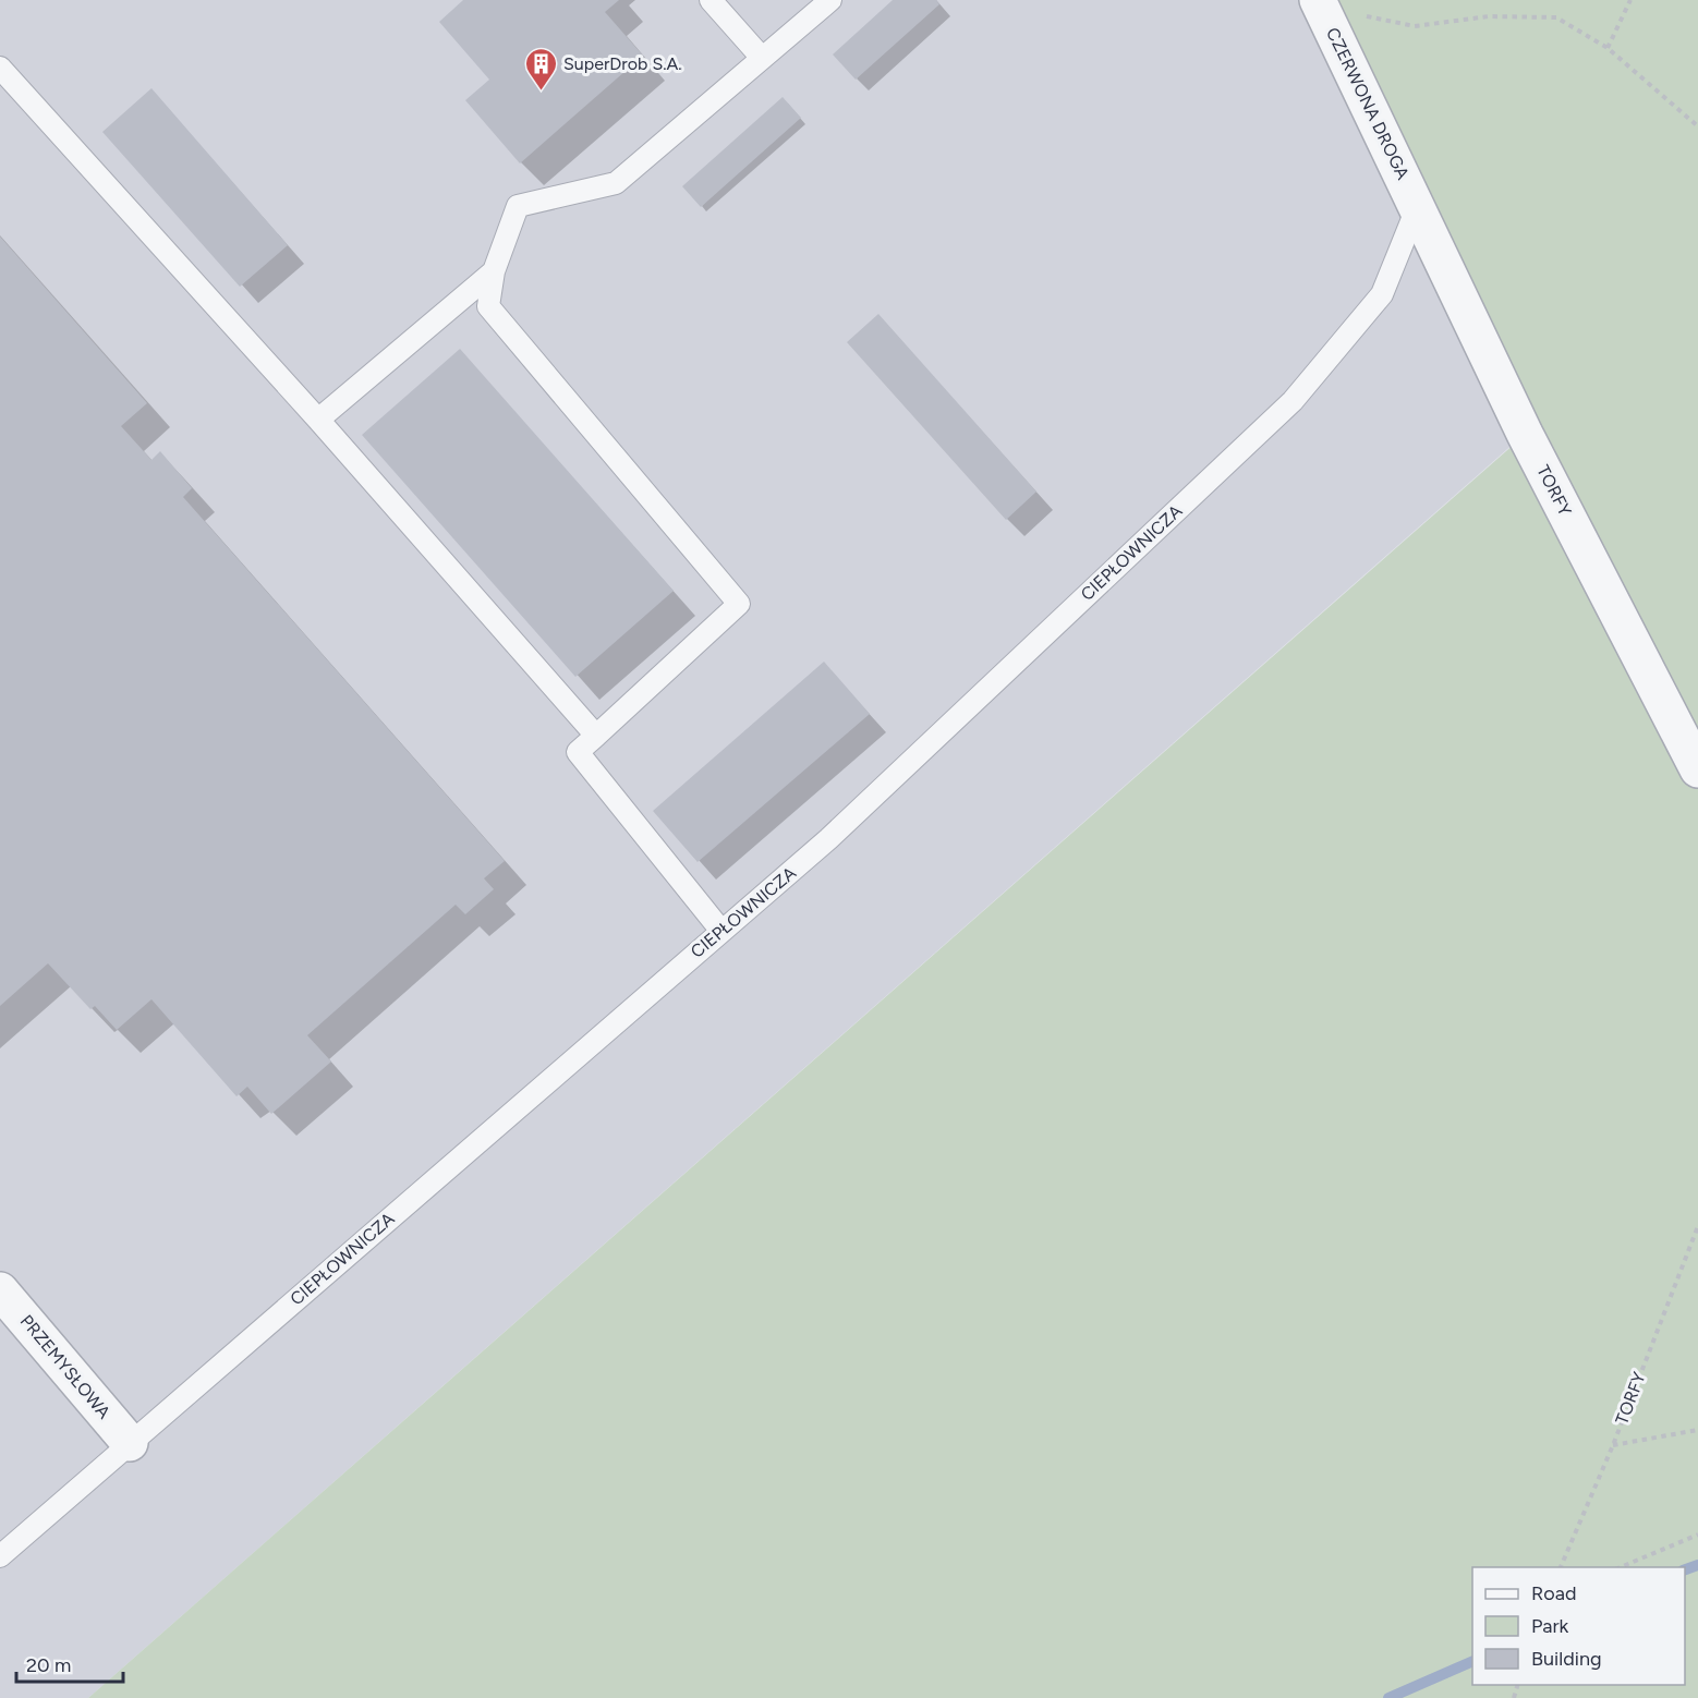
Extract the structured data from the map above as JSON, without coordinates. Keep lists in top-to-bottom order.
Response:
{
  "streets": {
    "street": ["CZERWONA DROGA", "TORFY", "PRZEMYSŁOWA"],
    "lane": ["CIEPŁOWNICZA"]
  },
  "crossings": [
    ["CZERWONA DROGA", "TORFY"],
    ["CZERWONA DROGA", "CIEPŁOWNICZA"],
    ["TORFY", "CIEPŁOWNICZA"],
    ["CIEPŁOWNICZA", "PRZEMYSŁOWA"]
  ],
  "places": {
    "building": ["SuperDrob S.A."]
  },
  "legend": ["Road", "Park", "Building"],
  "scale_bar": "20 m"
}
